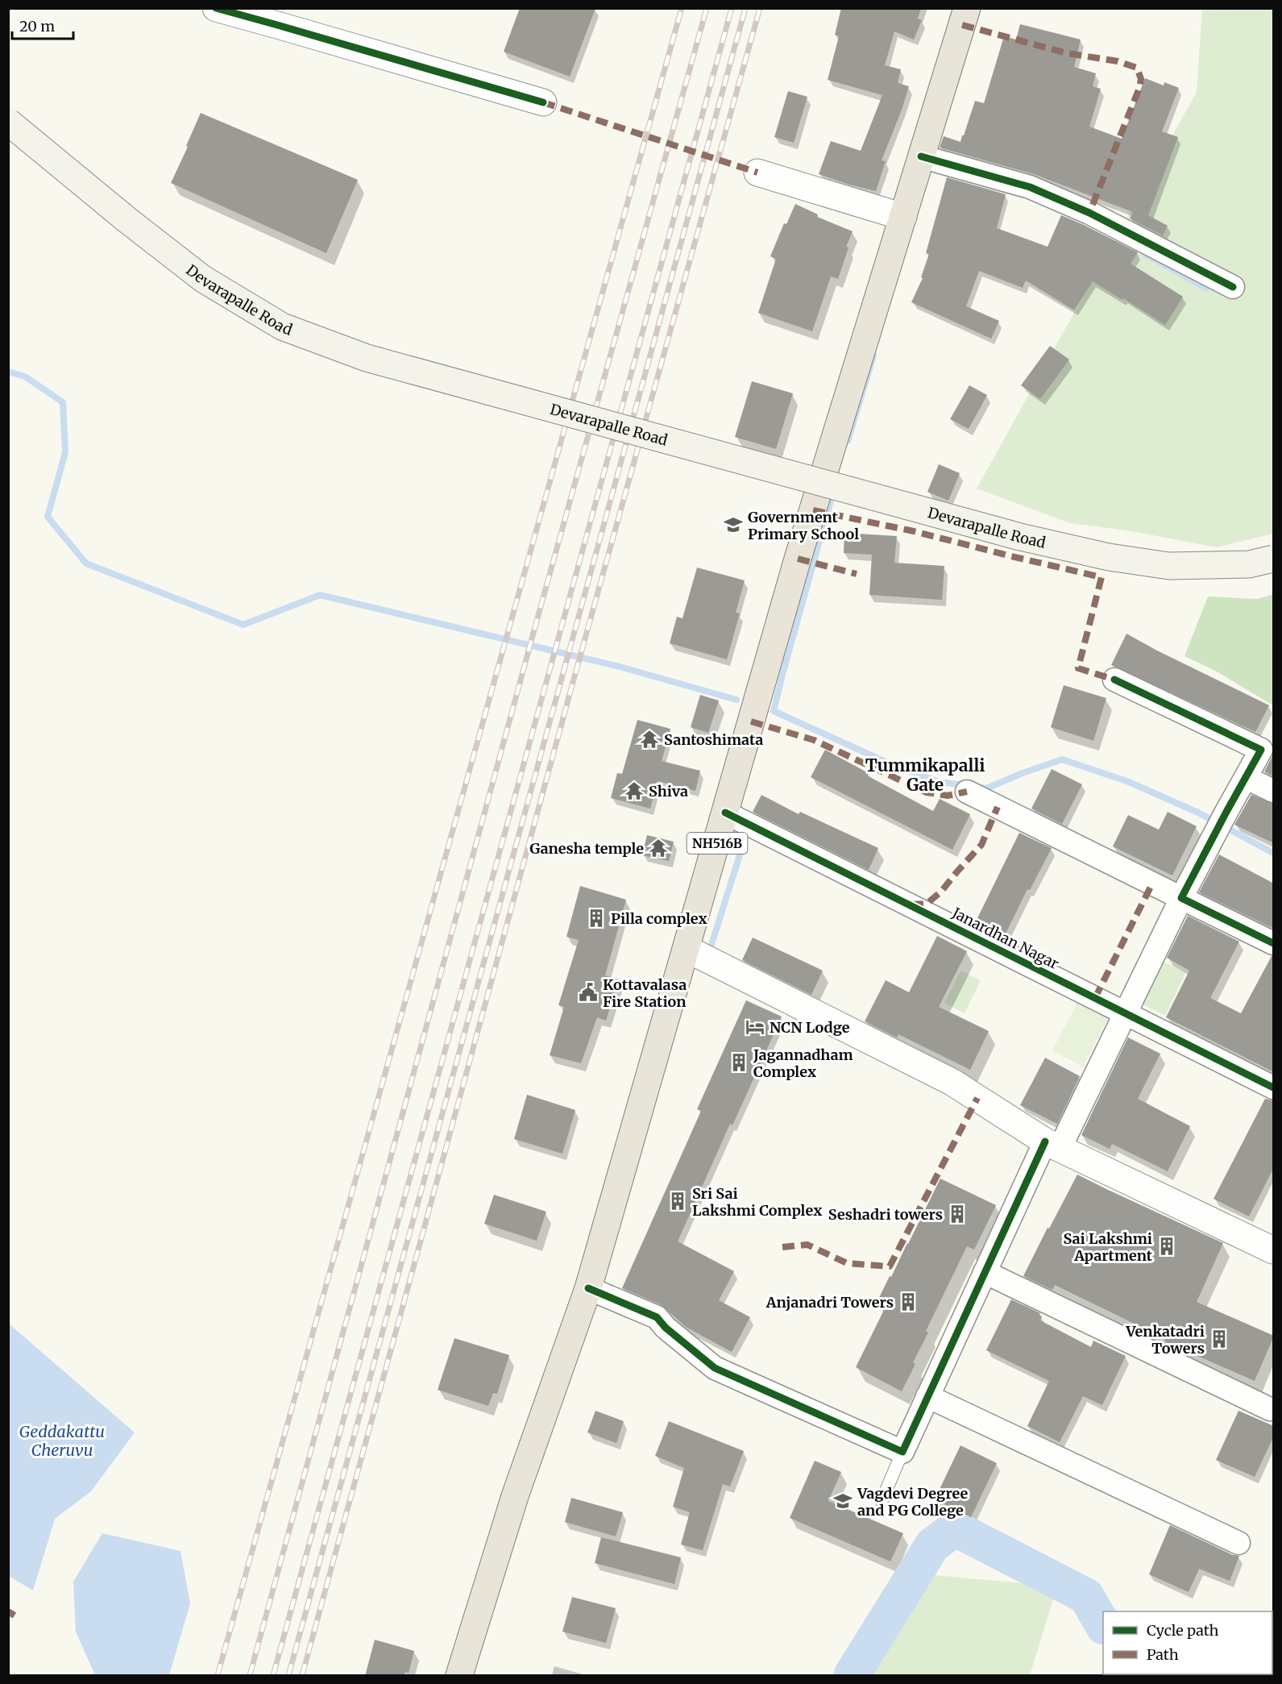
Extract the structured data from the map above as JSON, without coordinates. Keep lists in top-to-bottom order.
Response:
{
  "streets": {
    "highway": ["NH516B"],
    "main road": ["Devarapalle Road"],
    "street": ["Janardhan Nagar"]
  },
  "crossings": [
    ["NH516B", "Janardhan Nagar"]
  ],
  "districts": ["Tummikapalli Gate"],
  "water": ["Geddakattu Cheruvu"],
  "places": {
    "school or university": ["Government Primary School", "Vagdevi Degree and PG College"],
    "temple": ["Santoshimata", "Shiva", "Ganesha temple"],
    "building": [
      "Pilla complex",
      "Jagannadham Complex",
      "Sri Sai Lakshmi Complex",
      "Seshadri towers",
      "Sai Lakshmi Apartment",
      "Anjanadri Towers",
      "Venkatadri Towers"
    ],
    "public building": ["Kottavalasa Fire Station"],
    "hotel": ["NCN Lodge"]
  },
  "legend": ["Cycle path", "Path"],
  "scale_bar": "20 m"
}
